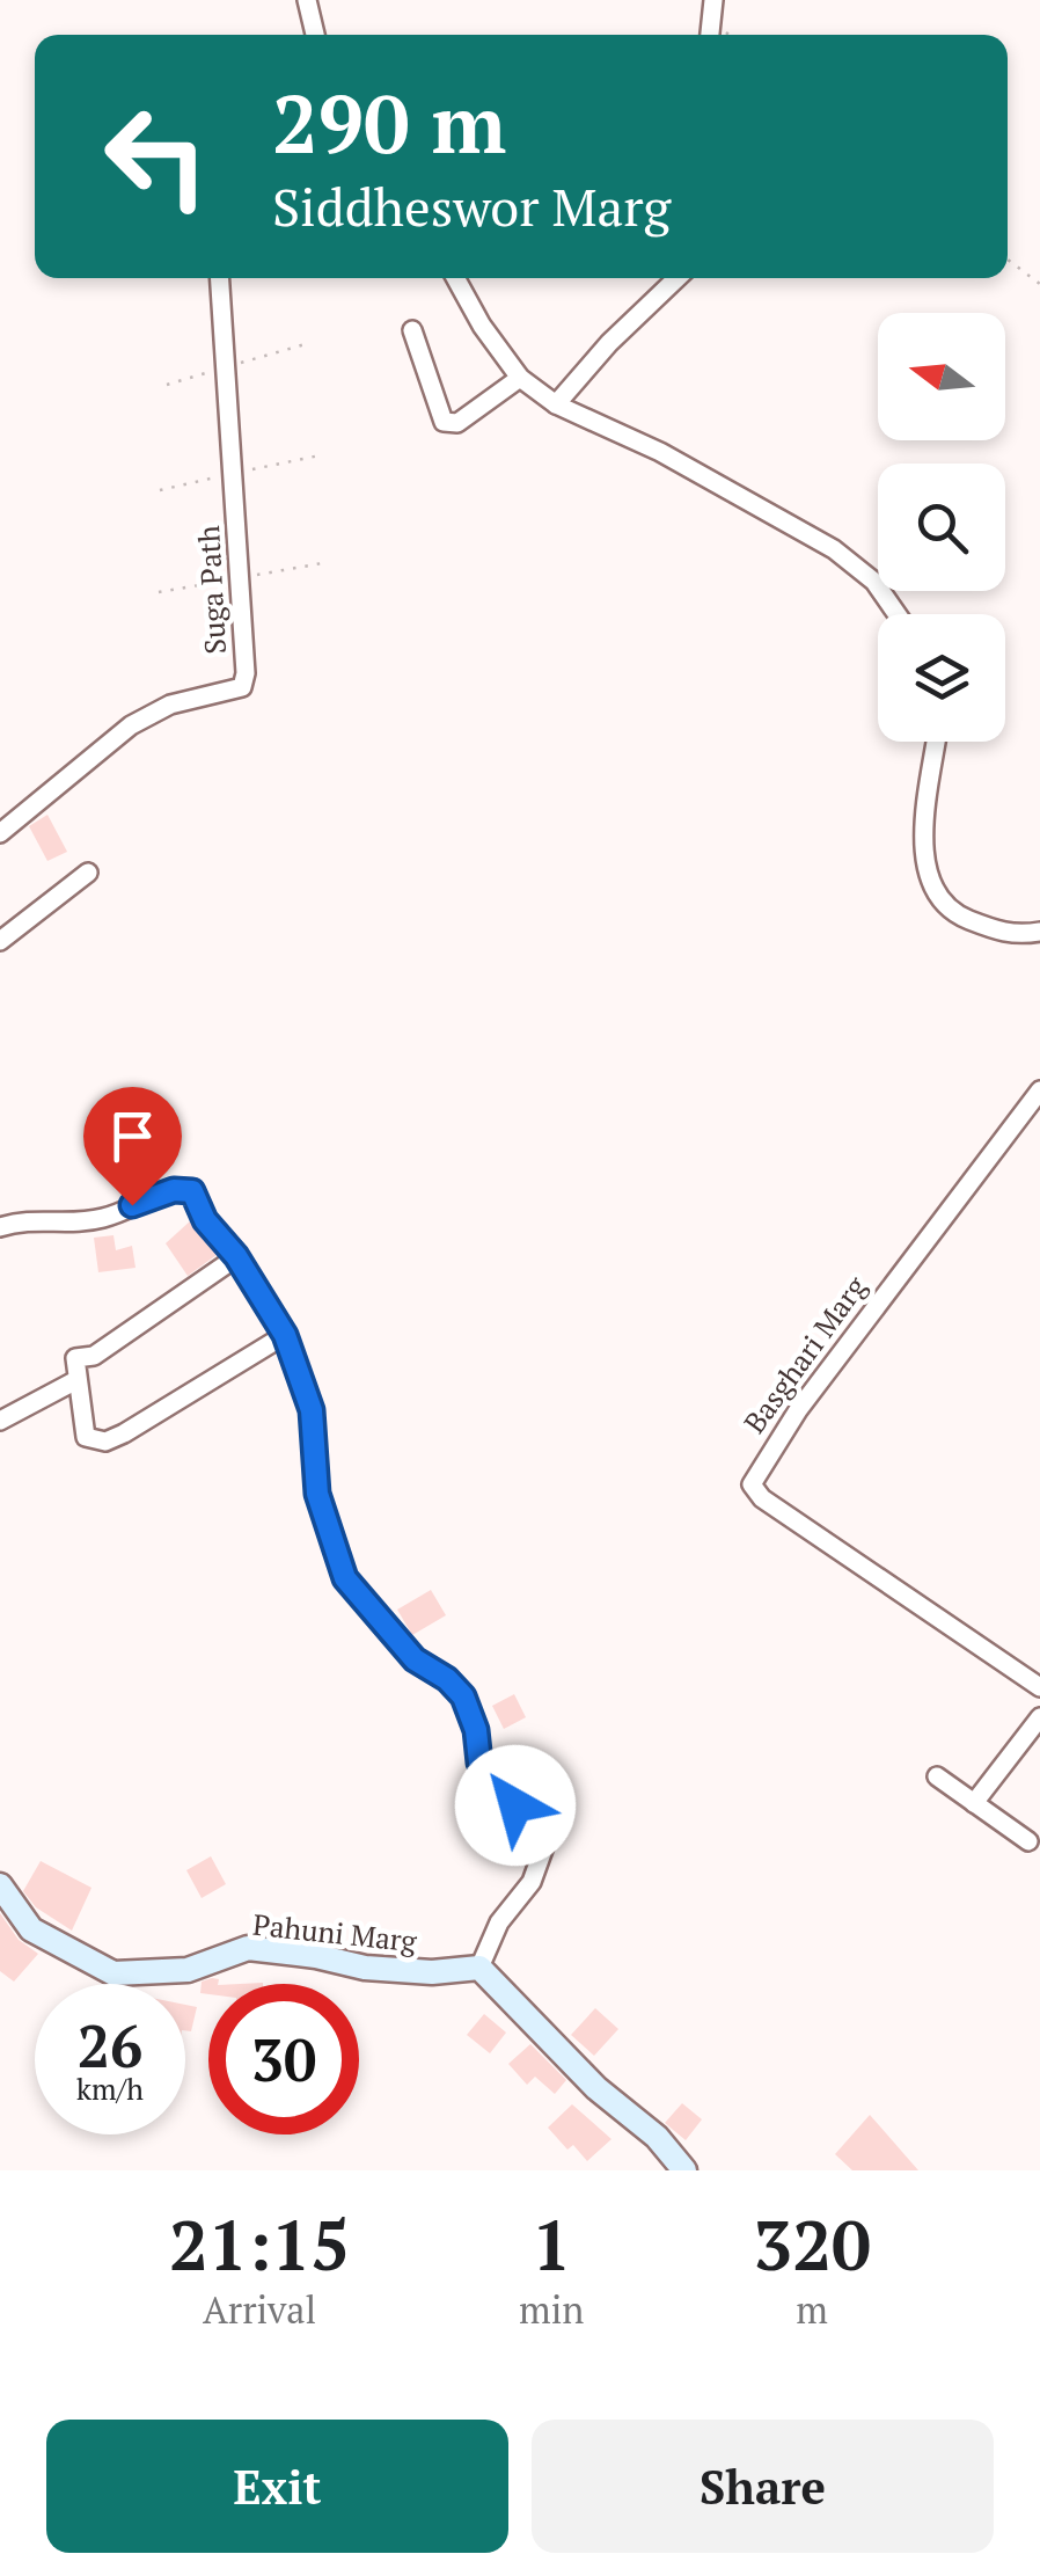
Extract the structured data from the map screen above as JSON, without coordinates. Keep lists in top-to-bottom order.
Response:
{
  "streets": {
    "street": ["Suga Path", "Basghari Marg", "Pahuni Marg"]
  },
  "north": "left",
  "page": {
    "turn": ["290 m", "Siddheswor Marg"],
    "speed": "26 km/h",
    "limit": "30",
    "eta": [
      "21:15",
      "Arrival",
      "1",
      "min",
      "320",
      "m"
    ],
    "buttons": ["Exit", "Share"]
  }
}
